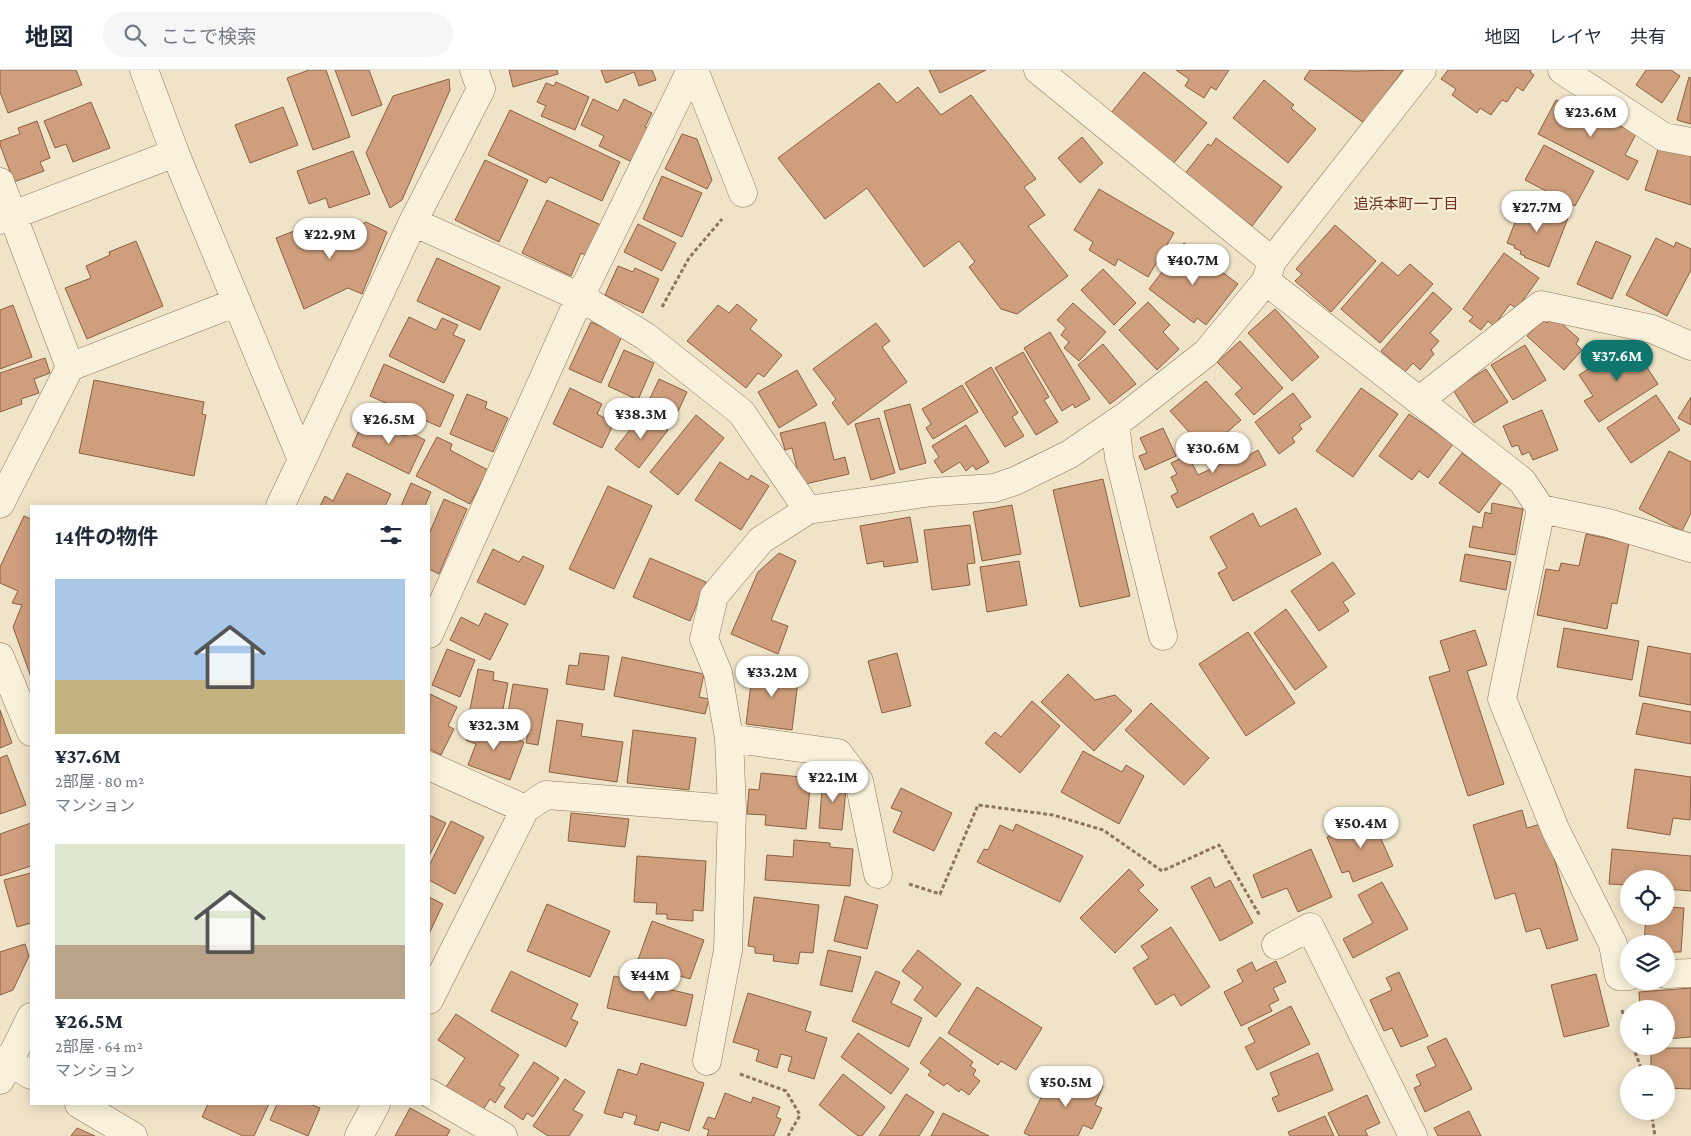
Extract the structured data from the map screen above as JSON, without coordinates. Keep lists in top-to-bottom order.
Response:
{
  "districts": ["追浜本町一丁目"],
  "page": {
    "header": "地図",
    "search": "ここで検索",
    "nav": ["地図", "レイヤ", "共有"],
    "price": [
      "¥23.6M",
      "¥27.7M",
      "¥22.9M",
      "¥40.7M",
      "¥37.6M",
      "¥38.3M",
      "¥26.5M",
      "¥30.6M",
      "¥33.2M",
      "¥32.3M",
      "¥22.1M",
      "¥50.4M",
      "¥44M",
      "¥50.5M"
    ],
    "heading": "14件の物件",
    "list": [
      {
        "name": "¥37.6M",
        "note": "2部屋 · 80 m² · マンション"
      },
      {
        "name": "¥26.5M",
        "note": "2部屋 · 64 m² · マンション"
      }
    ],
    "map_buttons": ["+", "−"]
  }
}
